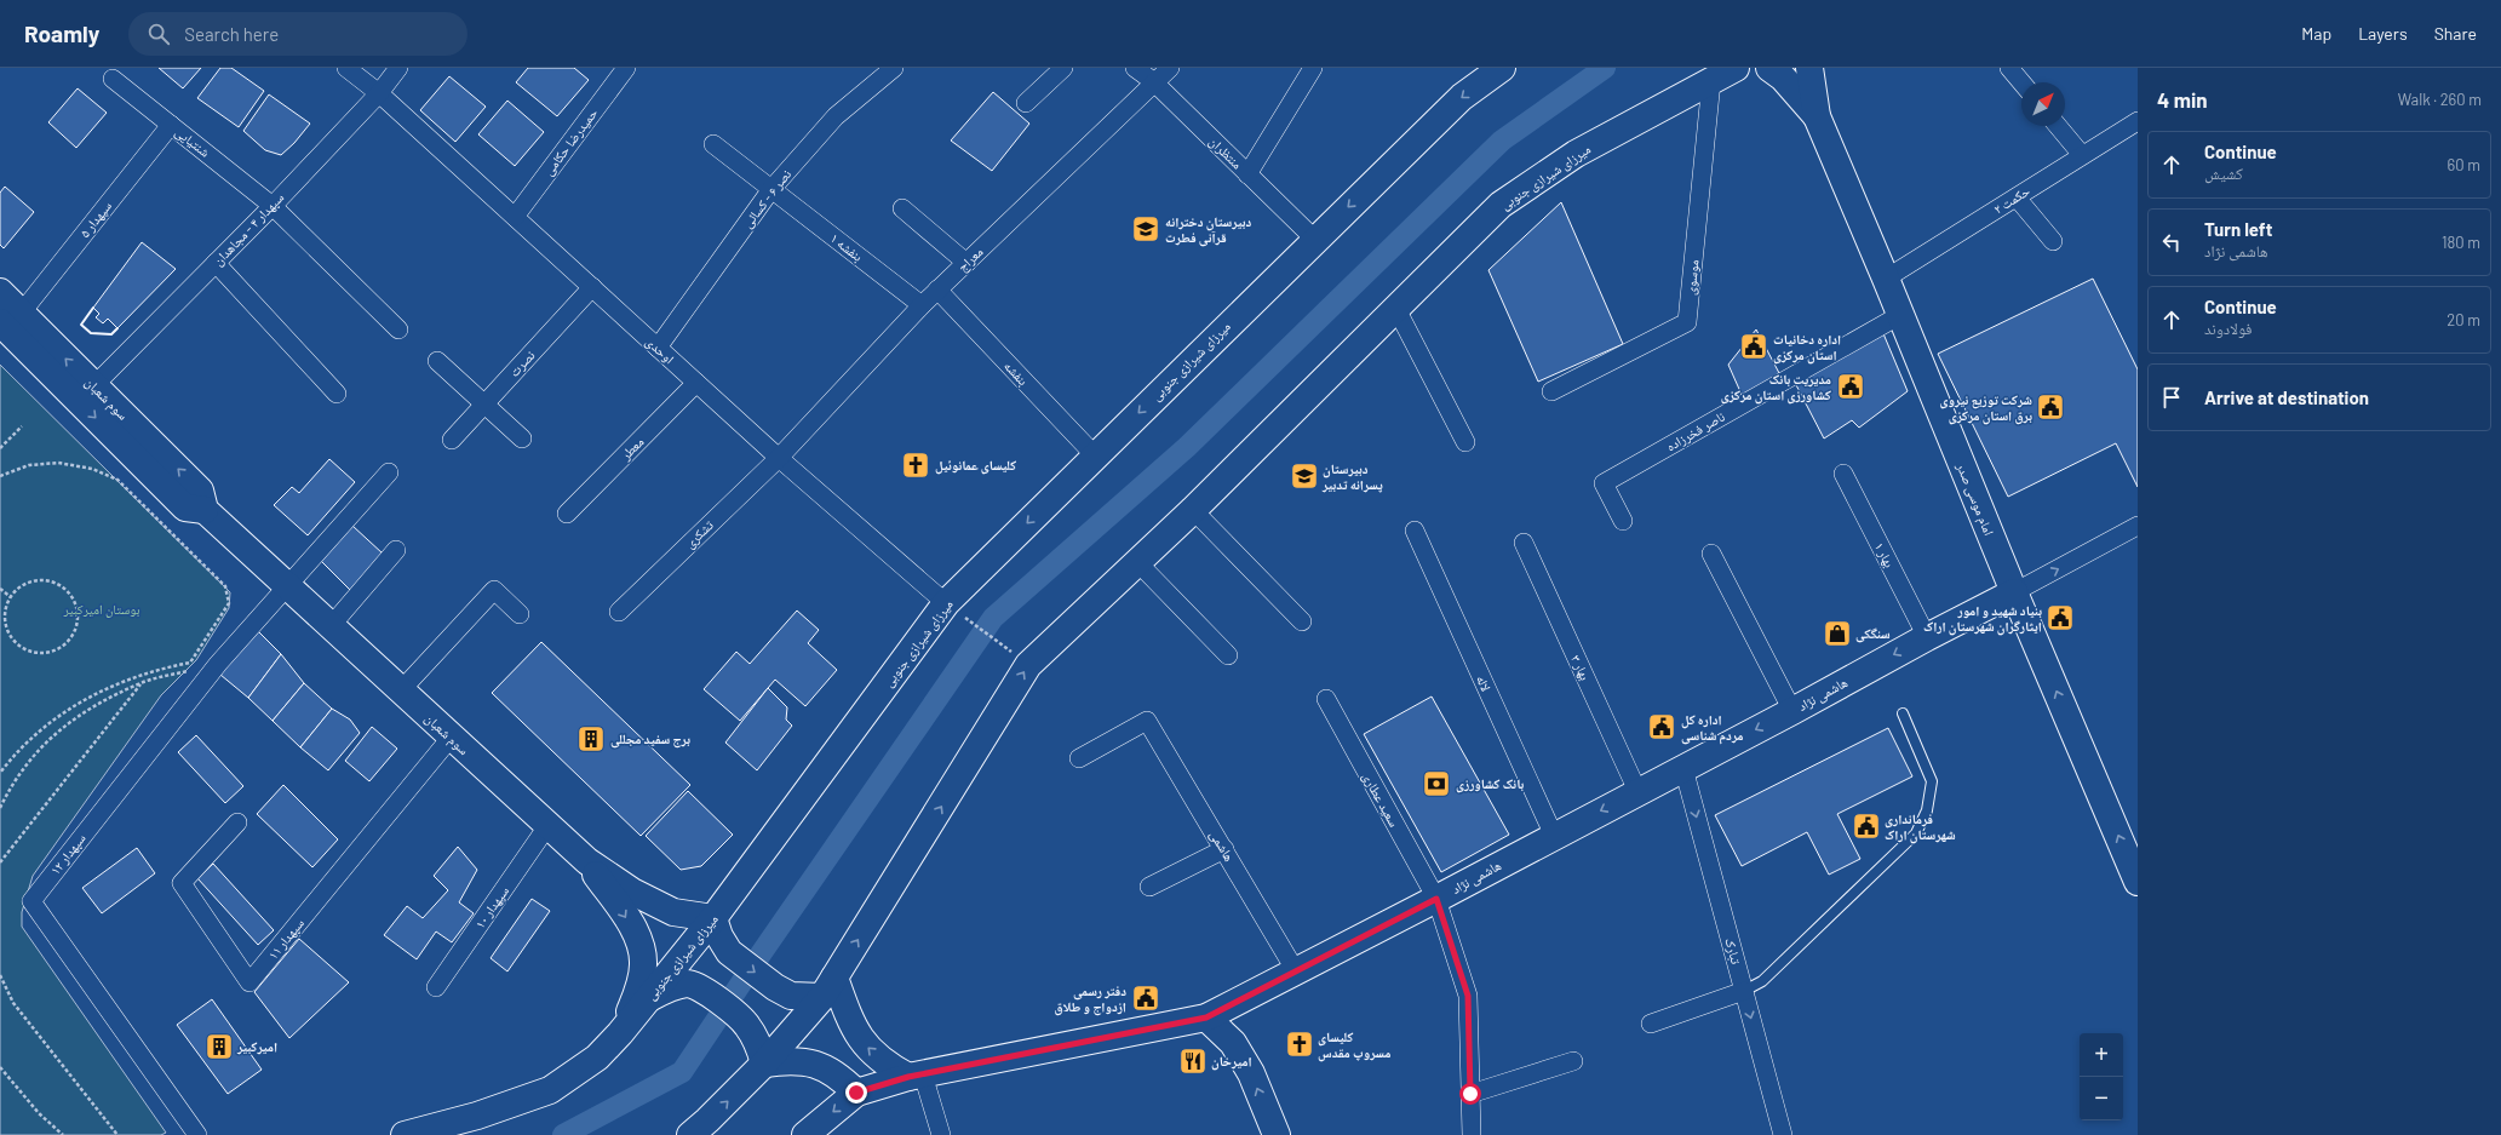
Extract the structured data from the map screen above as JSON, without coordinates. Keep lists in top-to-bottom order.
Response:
{
  "streets": {
    "street": [
      "شنتیایی",
      "حمیدرضا حکامی",
      "منتظران",
      "میرزای شیرازی جنوبی",
      "نصر ۶ - کسائی",
      "حکمت ۲",
      "سپهدار ۵",
      "سپهدار ۴ - مجاهدان",
      "بنفشه ۱",
      "معراج",
      "موسوی",
      "اوحدی",
      "نصرت",
      "بنفشه",
      "سوم شعبان",
      "ناصر فخرزاده",
      "معطر",
      "امام موسی صدر",
      "تشکری",
      "بهار ۱",
      "بهار ۳",
      "لاله",
      "هاشمی نژاد",
      "سعید عطاری",
      "هاشمی",
      "سپهدار ۱۲",
      "سپهدار ۱۰",
      "سپهدار ۱۱",
      "تبارک"
    ]
  },
  "crossings": [
    ["شنتیایی", "سپهدار ۵"],
    ["شنتیایی", "سپهدار ۴ - مجاهدان"],
    ["حمیدرضا حکامی", "اوحدی"],
    ["منتظران", "میرزای شیرازی جنوبی"],
    ["منتظران", "معراج"],
    ["میرزای شیرازی جنوبی", "موسوی"],
    ["میرزای شیرازی جنوبی", "اوحدی"],
    ["میرزای شیرازی جنوبی", "بنفشه"],
    ["میرزای شیرازی جنوبی", "سوم شعبان"],
    ["نصر ۶ - کسائی", "بنفشه ۱"],
    ["نصر ۶ - کسائی", "اوحدی"],
    ["حکمت ۲", "امام موسی صدر"],
    ["سپهدار ۵", "سوم شعبان"],
    ["سپهدار ۴ - مجاهدان", "اوحدی"],
    ["سپهدار ۴ - مجاهدان", "سوم شعبان"],
    ["بنفشه ۱", "معراج"],
    ["معراج", "اوحدی"],
    ["معراج", "بنفشه"],
    ["معراج", "تشکری"],
    ["اوحدی", "نصرت"],
    ["اوحدی", "معطر"],
    ["اوحدی", "تشکری"],
    ["سوم شعبان", "سپهدار ۱۲"],
    ["سوم شعبان", "سپهدار ۱۰"],
    ["سوم شعبان", "سپهدار ۱۱"],
    ["ناصر فخرزاده", "امام موسی صدر"],
    ["امام موسی صدر", "هاشمی نژاد"],
    ["بهار ۱", "هاشمی نژاد"],
    ["بهار ۳", "هاشمی نژاد"],
    ["لاله", "هاشمی نژاد"],
    ["هاشمی نژاد", "سعید عطاری"],
    ["هاشمی نژاد", "هاشمی"],
    ["هاشمی نژاد", "تبارک"]
  ],
  "one_way": ["تبارک"],
  "parks": ["بوستان امیرکبیر"],
  "places": {
    "school or university": ["دبیرستان دخترانه قرآنی فطرت", "دبیرستان پسرانه تدبیر"],
    "public building": [
      "اداره دخانیات استان مرکزی",
      "مدیریت بانک کشاورزی استان مرکزی",
      "شرکت توزیع نیروی برق استان مرکزی",
      "بنیاد شهید و امور ایثارگران شهرستان اراک",
      "اداره کل مردم شناسی",
      "فرمانداری شهرستان اراک",
      "دفتر رسمی ازدواج و طلاق"
    ],
    "church": ["کلیسای عمانوئیل", "کلیسای مسروپ مقدس"],
    "shop": ["سنگکی"],
    "building": ["برج سفید مجللی", "امیرکبیر"],
    "bank": ["بانک کشاورزی"],
    "restaurant": ["امیرخان"]
  },
  "north": "top right",
  "page": {
    "header": "Roamly",
    "search": "Search here",
    "nav": ["Map", "Layers", "Share"],
    "heading": ["4 min", "Walk · 260 m"],
    "list": [
      ["Continue", "کشیش", "60 m"],
      ["Turn left", "هاشمی نژاد", "180 m"],
      ["Continue", "فولادوند", "20 m"],
      "Arrive at destination"
    ],
    "map_buttons": ["+", "−"]
  }
}
